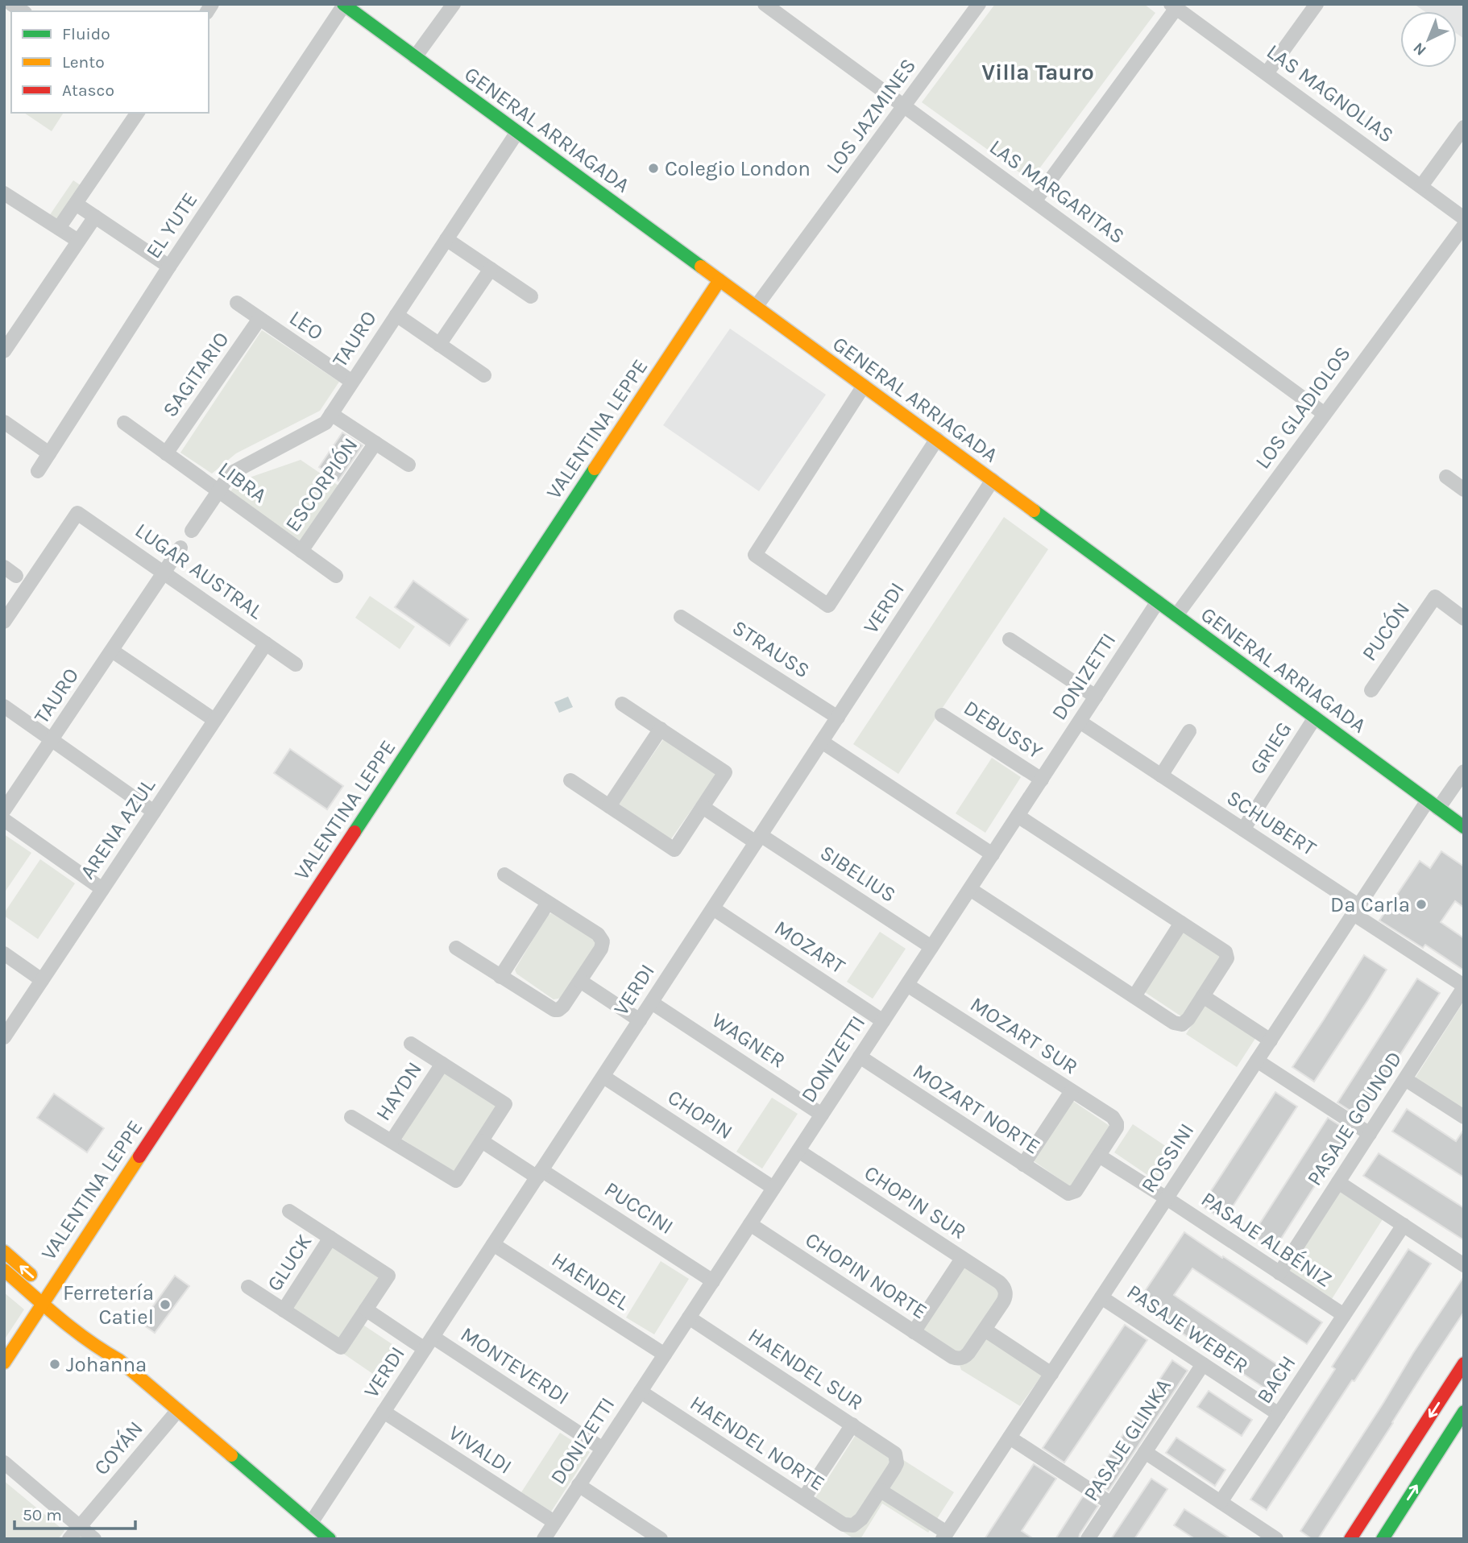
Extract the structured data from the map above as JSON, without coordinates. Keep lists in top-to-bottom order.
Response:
{
  "streets": {
    "street": [
      "LAS MAGNOLIAS",
      "LOS JAZMINES",
      "GENERAL ARRIAGADA",
      "LAS MARGARITAS",
      "EL YUTE",
      "LEO",
      "TAURO",
      "SAGITARIO",
      "LOS GLADIOLOS",
      "VALENTINA LEPPE",
      "LIBRA",
      "ESCORPIÓN",
      "LUGAR AUSTRAL",
      "VERDI",
      "PUCÓN",
      "STRAUSS",
      "DONIZETTI",
      "DEBUSSY",
      "GRIEG",
      "SCHUBERT",
      "ARENA AZUL",
      "SIBELIUS",
      "MOZART",
      "MOZART SUR",
      "WAGNER",
      "HAYDN",
      "MOZART NORTE",
      "CHOPIN",
      "PASAJE GOUNOD",
      "ROSSINI",
      "CHOPIN SUR",
      "PUCCINI",
      "PASAJE ALBÉNIZ",
      "GLUCK",
      "CHOPIN NORTE",
      "HAENDEL",
      "PASAJE WEBER",
      "MONTEVERDI",
      "HAENDEL SUR",
      "BACH",
      "PASAJE GLINKA",
      "HAENDEL NORTE",
      "COYÁN",
      "VIVALDI"
    ]
  },
  "crossings": [
    ["LOS JAZMINES", "GENERAL ARRIAGADA"],
    ["LOS JAZMINES", "LAS MARGARITAS"],
    ["GENERAL ARRIAGADA", "EL YUTE"],
    ["GENERAL ARRIAGADA", "TAURO"],
    ["GENERAL ARRIAGADA", "LOS GLADIOLOS"],
    ["GENERAL ARRIAGADA", "VALENTINA LEPPE"],
    ["GENERAL ARRIAGADA", "VERDI"],
    ["GENERAL ARRIAGADA", "DONIZETTI"],
    ["GENERAL ARRIAGADA", "GRIEG"],
    ["GENERAL ARRIAGADA", "ROSSINI"],
    ["LAS MARGARITAS", "LOS GLADIOLOS"],
    ["LEO", "TAURO"],
    ["LEO", "SAGITARIO"],
    ["TAURO", "LIBRA"],
    ["TAURO", "LUGAR AUSTRAL"],
    ["SAGITARIO", "LIBRA"],
    ["LIBRA", "ESCORPIÓN"],
    ["LUGAR AUSTRAL", "ARENA AZUL"],
    ["VERDI", "STRAUSS"],
    ["VERDI", "SIBELIUS"],
    ["VERDI", "MOZART"],
    ["VERDI", "WAGNER"],
    ["VERDI", "CHOPIN"],
    ["VERDI", "PUCCINI"],
    ["VERDI", "HAENDEL"],
    ["VERDI", "MONTEVERDI"],
    ["VERDI", "VIVALDI"],
    ["DONIZETTI", "DEBUSSY"],
    ["DONIZETTI", "SCHUBERT"],
    ["DONIZETTI", "SIBELIUS"],
    ["DONIZETTI", "MOZART"],
    ["DONIZETTI", "MOZART SUR"],
    ["DONIZETTI", "WAGNER"],
    ["DONIZETTI", "MOZART NORTE"],
    ["DONIZETTI", "CHOPIN"],
    ["DONIZETTI", "CHOPIN SUR"],
    ["DONIZETTI", "PUCCINI"],
    ["DONIZETTI", "CHOPIN NORTE"],
    ["DONIZETTI", "HAENDEL"],
    ["DONIZETTI", "MONTEVERDI"],
    ["DONIZETTI", "HAENDEL SUR"],
    ["DONIZETTI", "HAENDEL NORTE"],
    ["DONIZETTI", "VIVALDI"],
    ["GRIEG", "SCHUBERT"],
    ["SCHUBERT", "PASAJE GOUNOD"],
    ["SCHUBERT", "ROSSINI"],
    ["MOZART SUR", "MOZART NORTE"],
    ["PASAJE GOUNOD", "PASAJE ALBÉNIZ"],
    ["ROSSINI", "PASAJE ALBÉNIZ"],
    ["ROSSINI", "PASAJE WEBER"],
    ["CHOPIN SUR", "CHOPIN NORTE"],
    ["PASAJE ALBÉNIZ", "BACH"],
    ["PASAJE WEBER", "BACH"],
    ["PASAJE WEBER", "PASAJE GLINKA"],
    ["HAENDEL SUR", "HAENDEL NORTE"]
  ],
  "districts": ["Villa Tauro"],
  "places": [
    "Colegio London",
    "Da Carla",
    "Ferretería Catiel",
    "Johanna"
  ],
  "legend": ["Fluido", "Lento", "Atasco"],
  "scale_bar": "50 m",
  "north": "bottom left"
}
